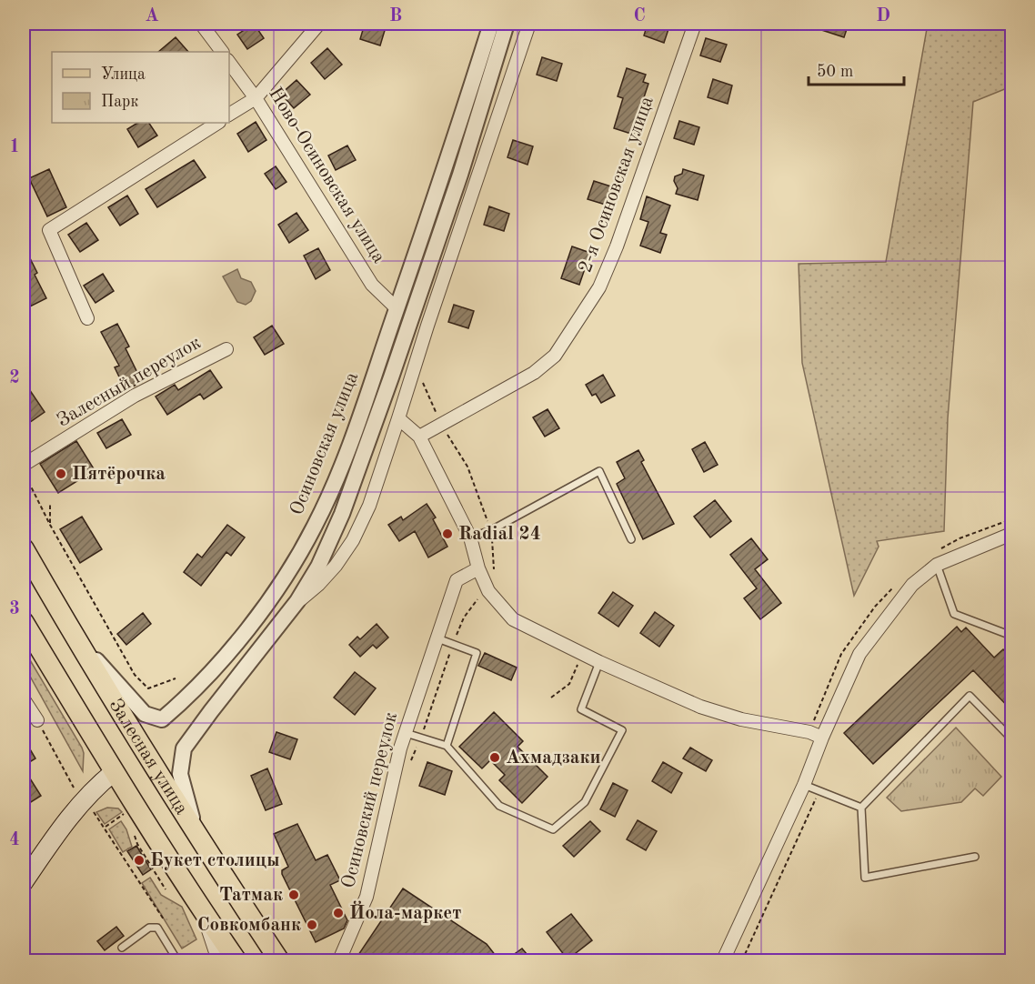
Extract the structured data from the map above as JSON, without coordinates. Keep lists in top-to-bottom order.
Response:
{
  "streets": {
    "main road": ["Залесная улица"],
    "street": [
      "Ново-Осиновская улица",
      "2-я Осиновская улица",
      "Залесный переулок",
      "Осиновская улица",
      "Осиновский переулок"
    ]
  },
  "crossings": [
    ["Ново-Осиновская улица", "Осиновская улица"],
    ["Осиновская улица", "Залесная улица"]
  ],
  "places": [
    "Пятёрочка",
    "Radial 24",
    "Ахмадзаки",
    "Букет столицы",
    "Татмак",
    "Йола-маркет",
    "Совкомбанк"
  ],
  "legend": ["Улица", "Парк"],
  "scale_bar": "50 m",
  "grid": {
    "columns": [
      "A",
      "B",
      "C",
      "D"
    ],
    "rows": [
      "1",
      "2",
      "3",
      "4"
    ]
  }
}
